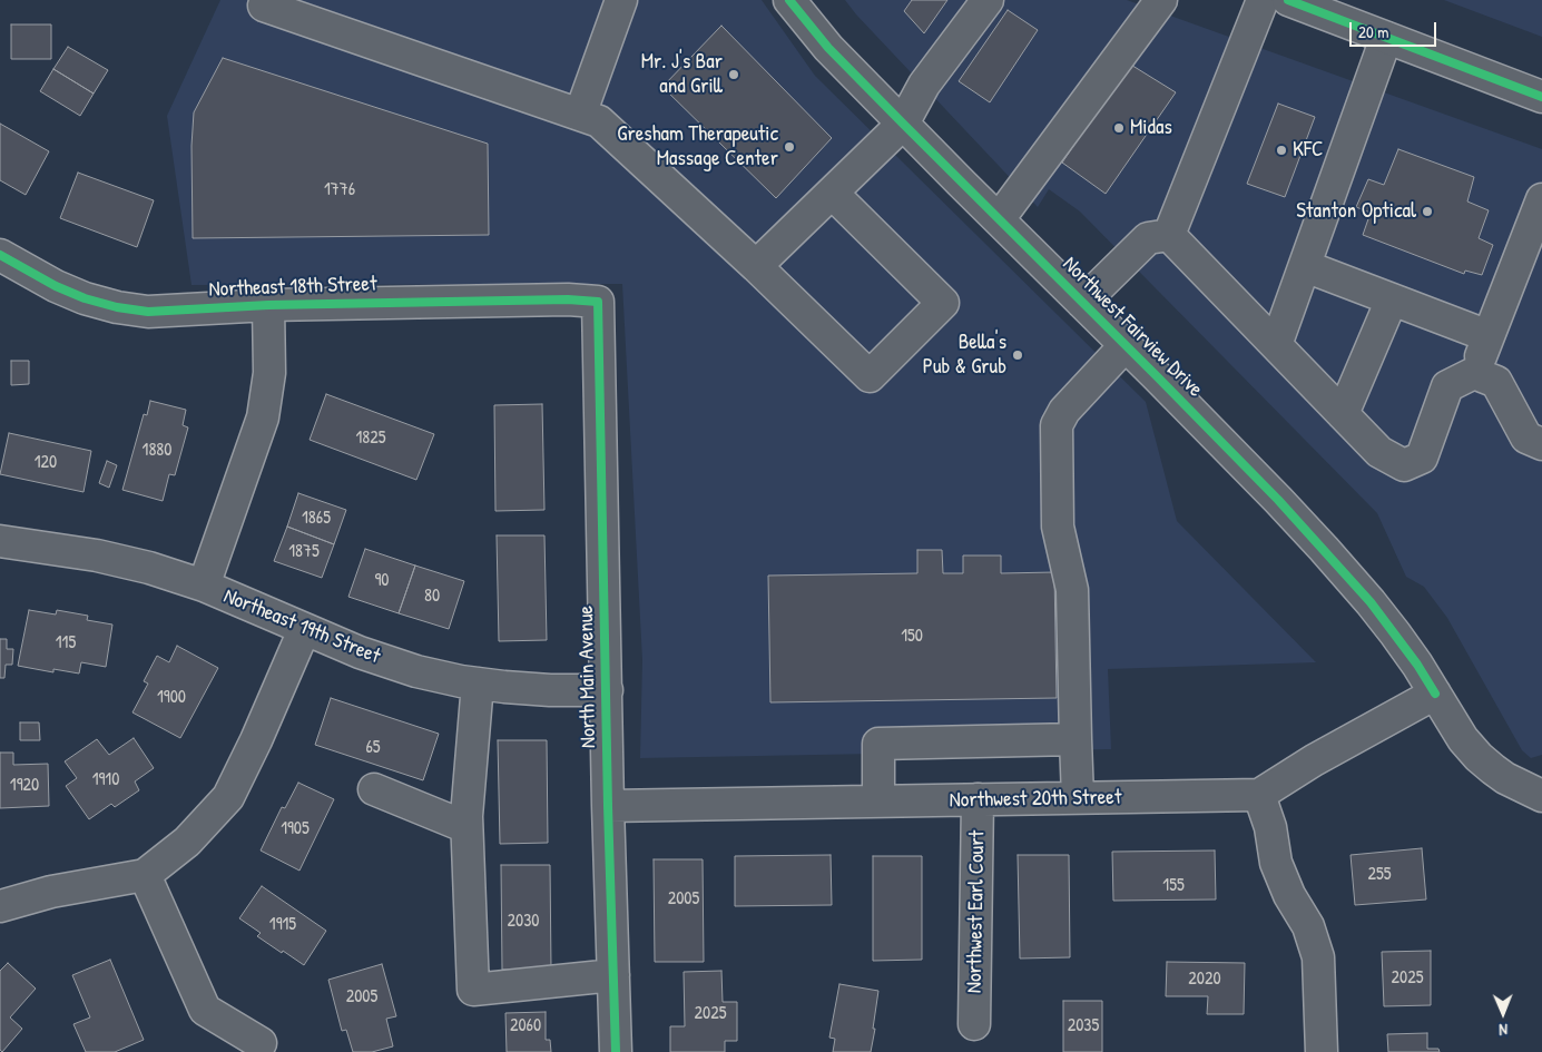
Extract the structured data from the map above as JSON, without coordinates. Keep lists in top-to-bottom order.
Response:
{
  "streets": {
    "street": [
      "Northeast 18th Street",
      "Northwest Fairview Drive",
      "Northeast 19th Street",
      "North Main Avenue",
      "Northwest 20th Street",
      "Northwest Earl Court"
    ]
  },
  "crossings": [
    ["Northeast 18th Street", "North Main Avenue"],
    ["Northeast 19th Street", "North Main Avenue"],
    ["North Main Avenue", "Northwest 20th Street"],
    ["Northwest 20th Street", "Northwest Earl Court"]
  ],
  "places": [
    "Mr. J's Bar and Grill",
    "Midas",
    "Gresham Therapeutic Massage Center",
    "KFC",
    "Stanton Optical",
    "Bella's Pub & Grub"
  ],
  "house_numbers": [
    "1776",
    "1825",
    "1880",
    "120",
    "1865",
    "1875",
    "90",
    "80",
    "150",
    "115",
    "1900",
    "65",
    "1910",
    "1920",
    "1905",
    "255",
    "155",
    "2005",
    "2030",
    "1915",
    "2025",
    "2020",
    "2005",
    "2025",
    "2060",
    "2035"
  ],
  "scale_bar": "20 m",
  "north": "bottom"
}
